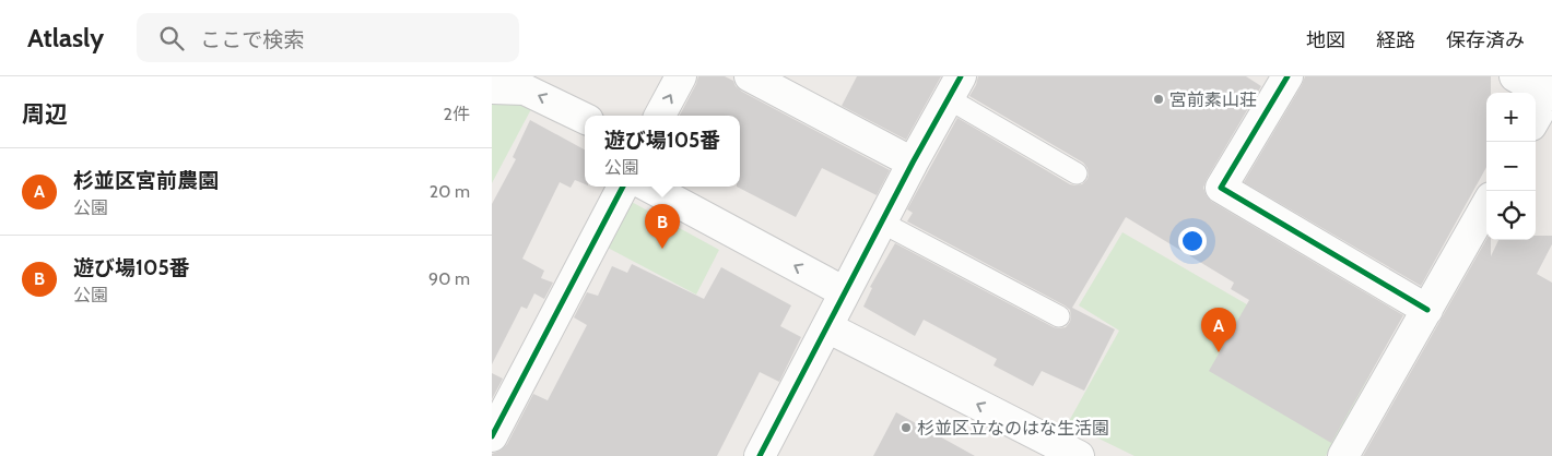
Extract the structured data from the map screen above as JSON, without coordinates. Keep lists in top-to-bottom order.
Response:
{
  "places": ["宮前素山荘", "杉並区立なのはな生活園"],
  "page": {
    "header": "Atlasly",
    "search": "ここで検索",
    "nav": ["地図", "経路", "保存済み"],
    "heading": ["周辺", "2件"],
    "map_buttons": ["+", "−"],
    "popup": ["遊び場105番", "公園"],
    "list": [
      {
        "mark": "A",
        "name": "杉並区宮前農園",
        "note": "公園",
        "value": "20 m"
      },
      {
        "mark": "B",
        "name": "遊び場105番",
        "note": "公園",
        "value": "90 m"
      }
    ],
    "pins": ["B", "A"]
  }
}
